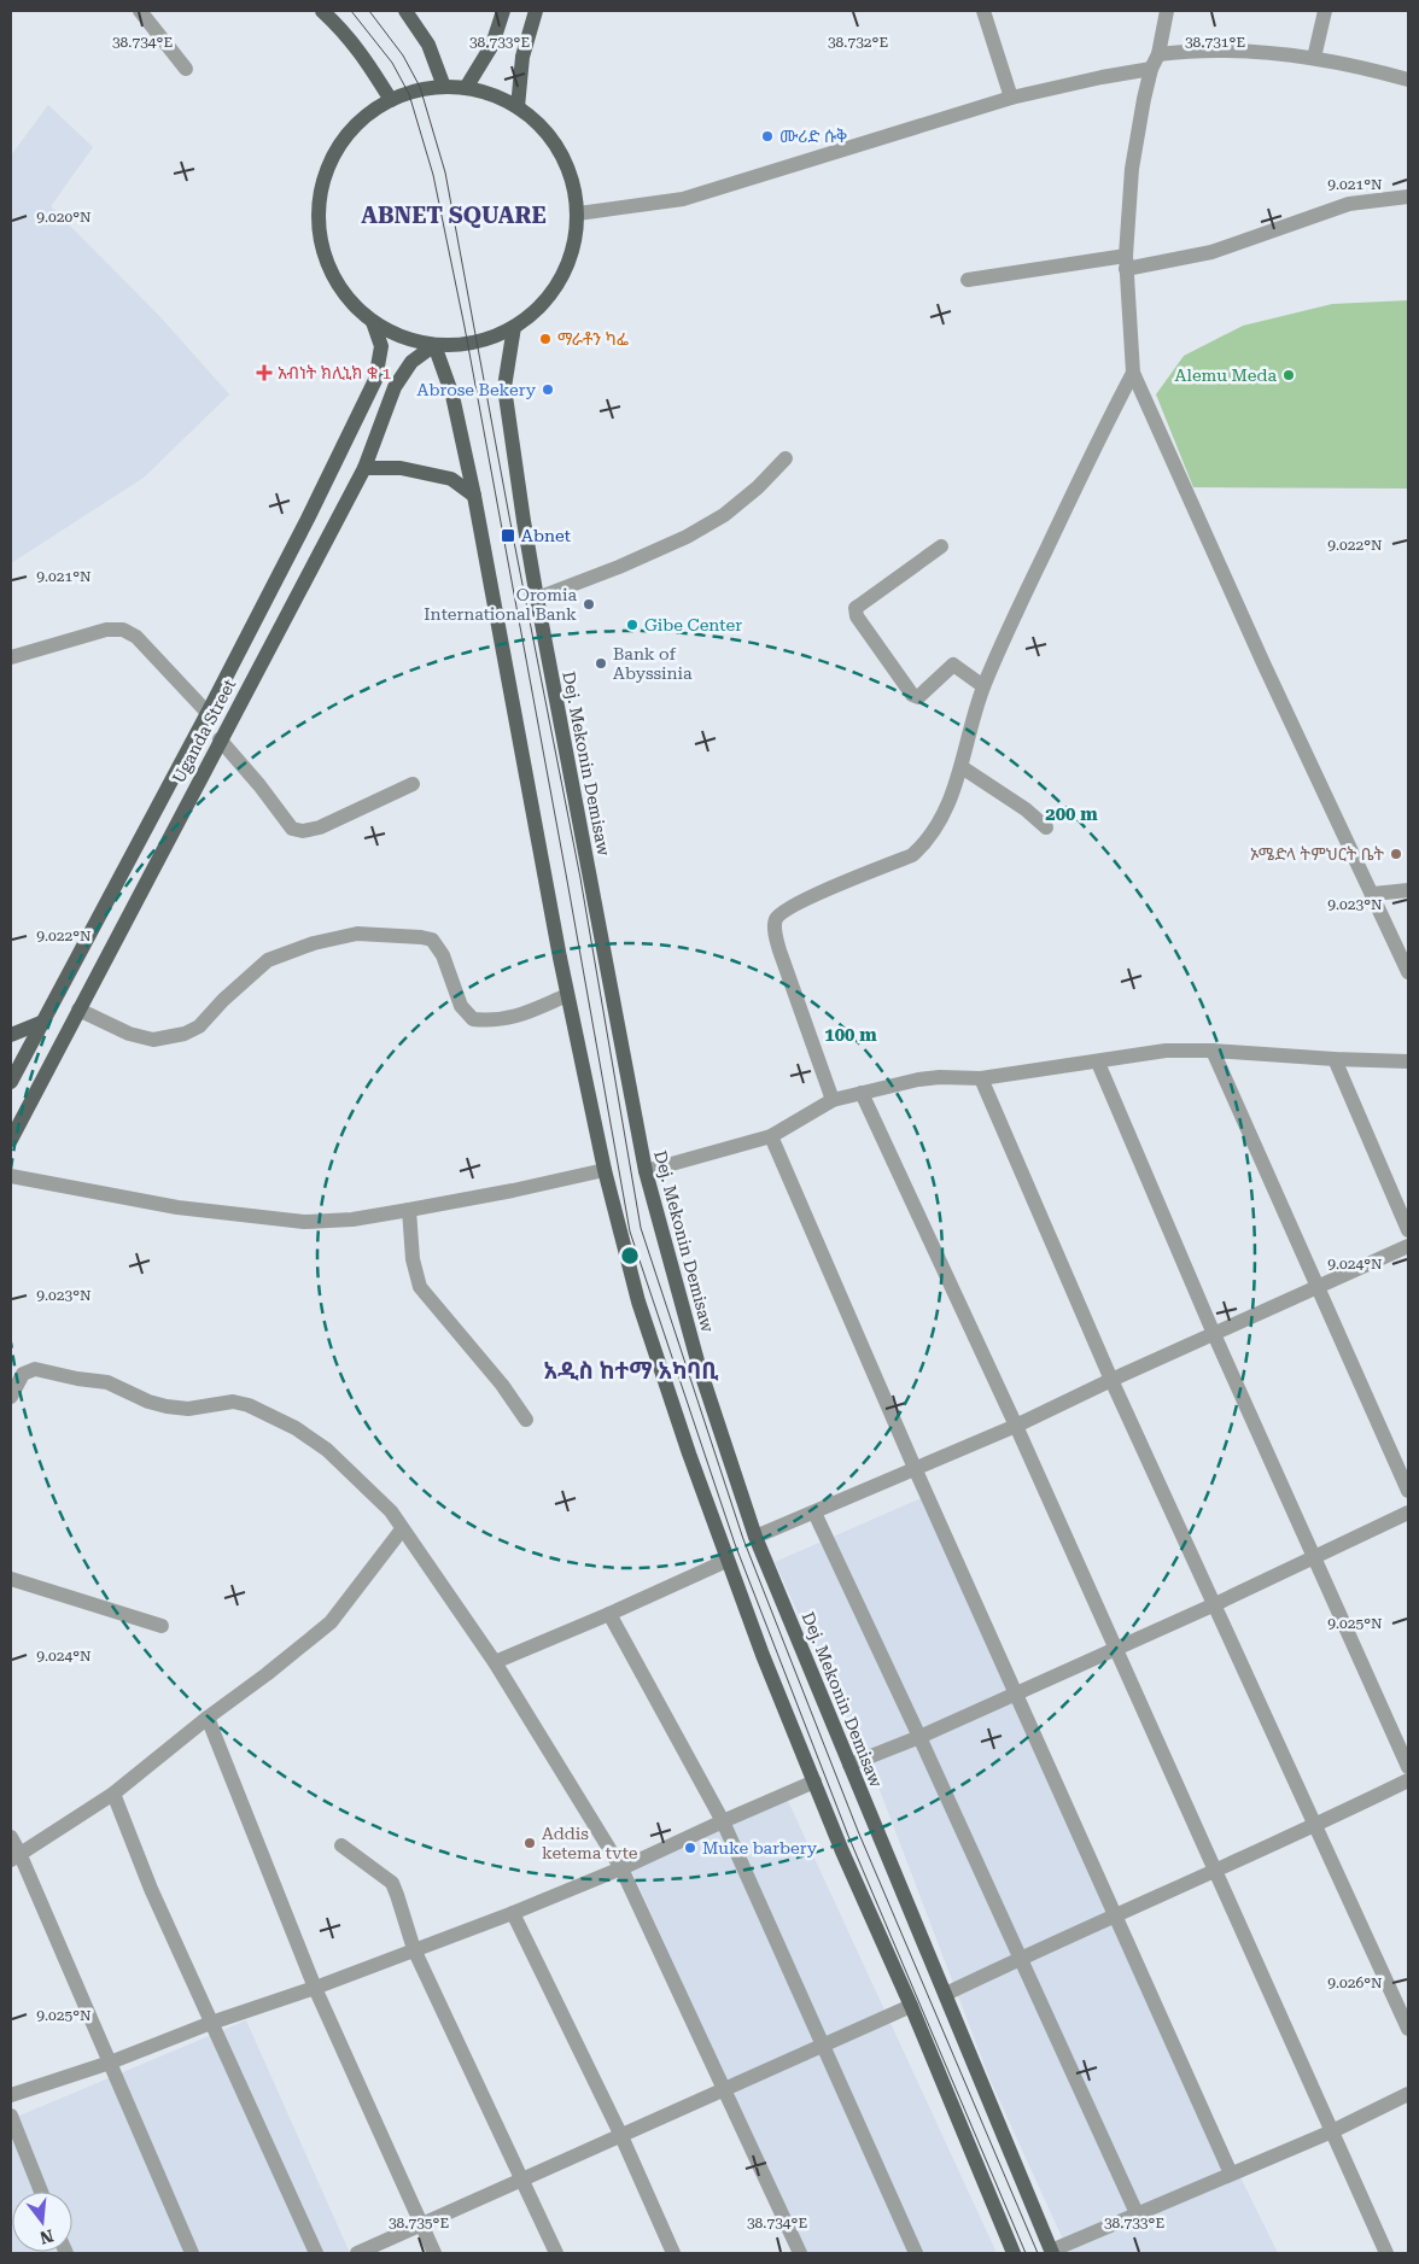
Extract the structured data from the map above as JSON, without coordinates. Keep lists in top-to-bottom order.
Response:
{
  "streets": {
    "main road": ["Uganda Street", "Dej. Mekonin Demisaw"]
  },
  "districts": ["ABNET SQUARE", "አዲስ ከተማ አካባቢ"],
  "places": {
    "other": [
      "ሙሪድ ሱቅ",
      "ማራቶን ካፌ",
      "Alemu Meda",
      "Abrose Bekery",
      "Oromia International Bank",
      "Gibe Center",
      "Bank of Abyssinia",
      "ኦሜድላ ትምህርት ቤት",
      "Addis ketema tvte",
      "Muke barbery"
    ],
    "health": ["አብነት ክሊኒክ ቁ 1"],
    "transit": ["Abnet"]
  },
  "north": "bottom",
  "coordinates": [
    "38.734°E",
    "38.733°E",
    "38.732°E",
    "38.731°E",
    "9.021°N",
    "9.020°N",
    "9.022°N",
    "9.023°N",
    "9.024°N",
    "9.025°N",
    "9.026°N",
    "38.735°E"
  ],
  "rings": ["200 m", "100 m"]
}
